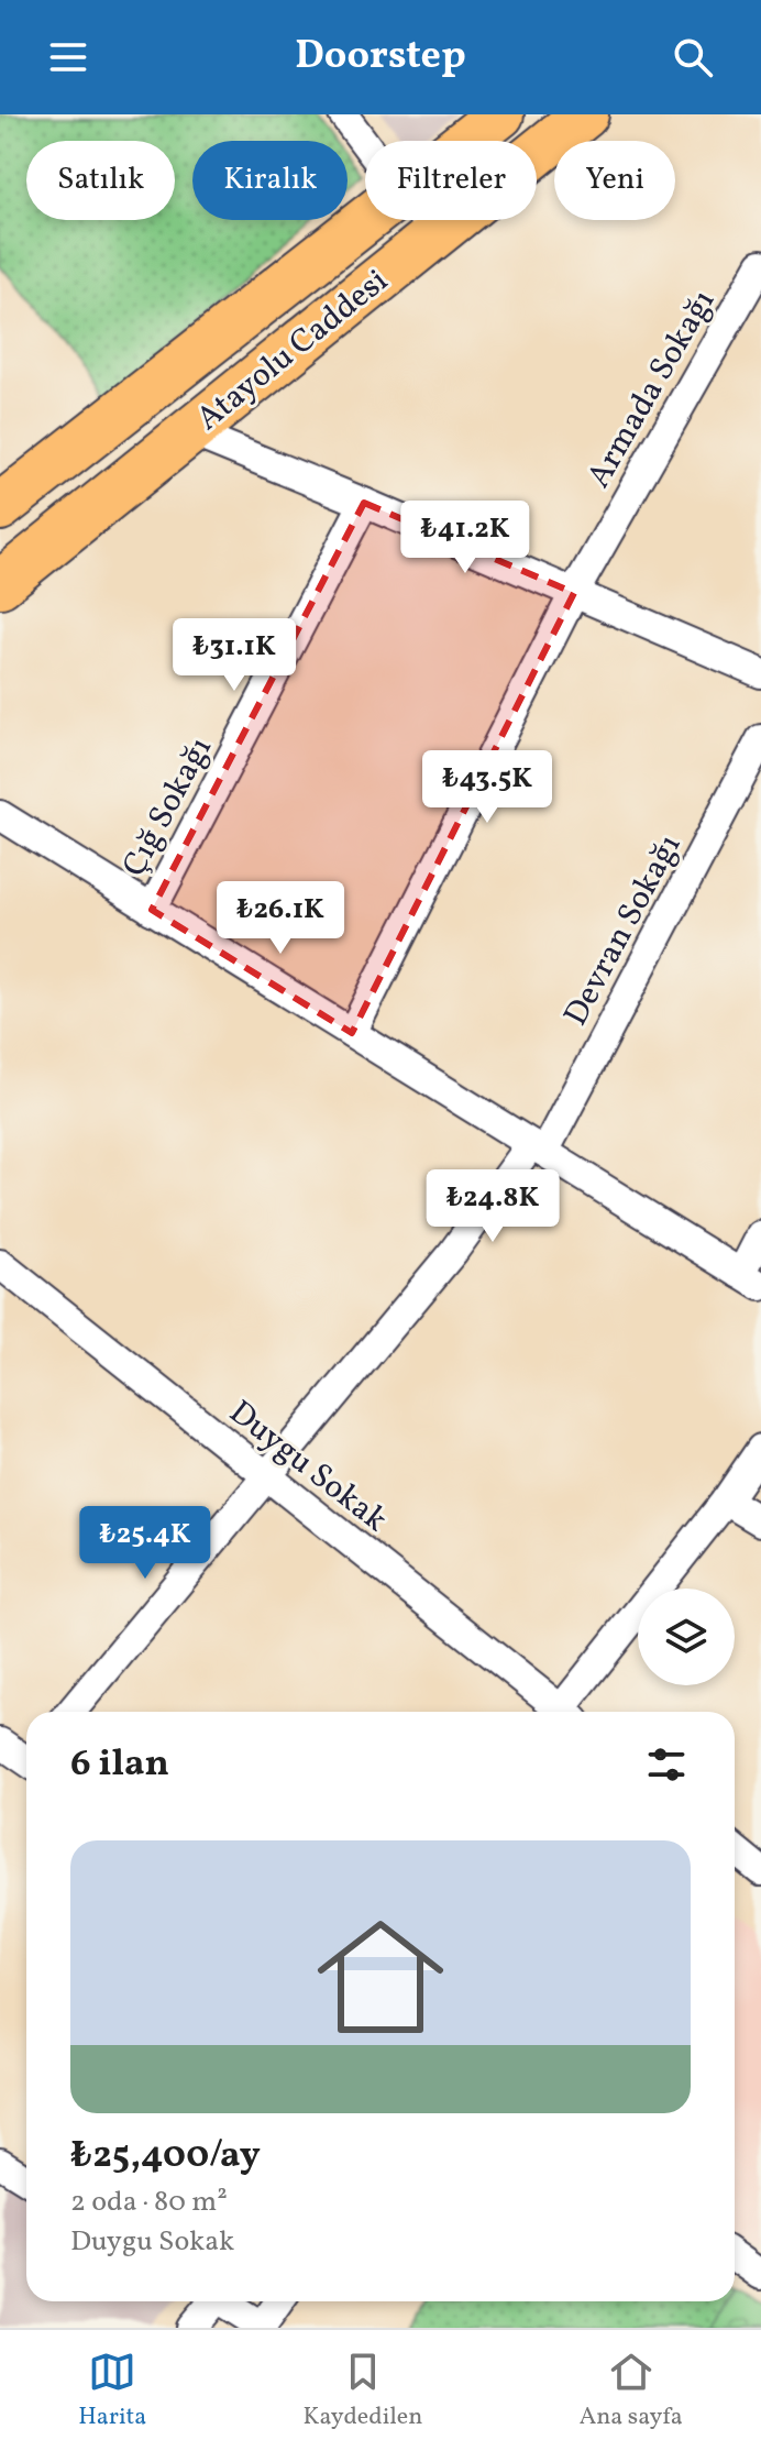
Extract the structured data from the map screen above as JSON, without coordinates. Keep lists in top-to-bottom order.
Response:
{
  "streets": {
    "main road": ["Atayolu Caddesi"],
    "street": [
      "Armada Sokağı",
      "Çığ Sokağı",
      "Devran Sokağı",
      "Duygu Sokak"
    ]
  },
  "crossings": [
    ["Devran Sokağı", "Duygu Sokak"]
  ],
  "page": {
    "header": "Doorstep",
    "chip": [
      "Satılık",
      "Kiralık",
      "Filtreler",
      "Yeni"
    ],
    "price": [
      "₺41.2K",
      "₺31.1K",
      "₺43.5K",
      "₺26.1K",
      "₺24.8K",
      "₺25.4K"
    ],
    "heading": "6 ilan",
    "list": [
      {
        "name": "₺25,400/ay",
        "note": "2 oda · 80 m² · Duygu Sokak"
      }
    ],
    "tabs": ["Harita", "Kaydedilen", "Ana sayfa"]
  }
}
